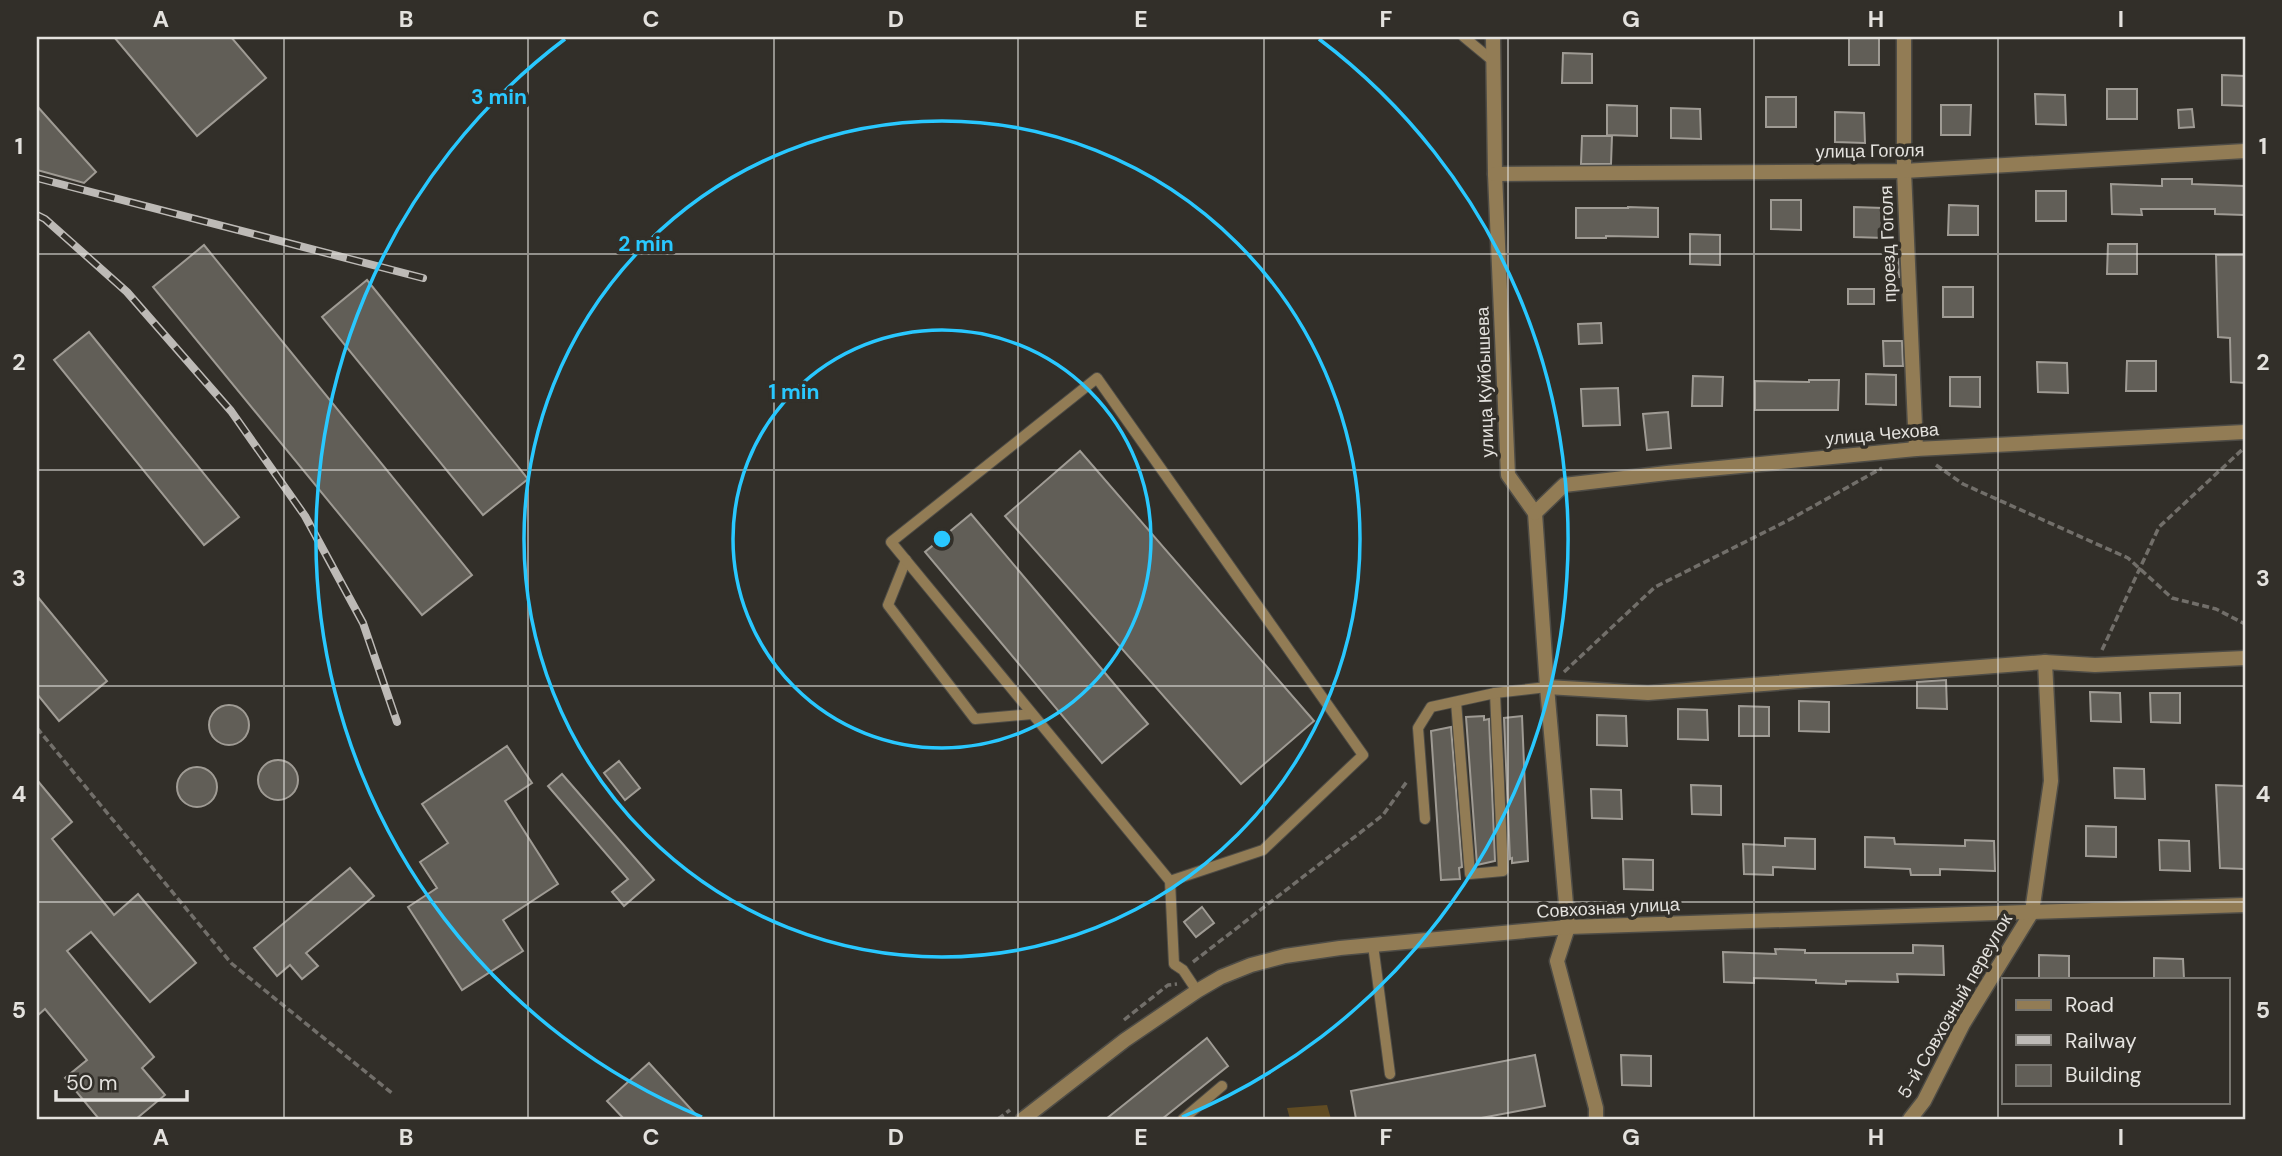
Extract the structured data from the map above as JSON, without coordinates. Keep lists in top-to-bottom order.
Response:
{
  "streets": {
    "street": [
      "улица Гоголя",
      "проезд Гоголя",
      "улица Куйбышева",
      "улица Чехова",
      "Совхозная улица",
      "5-й Совхозный переулок"
    ]
  },
  "crossings": [
    ["улица Гоголя", "проезд Гоголя"],
    ["улица Гоголя", "улица Куйбышева"],
    ["проезд Гоголя", "улица Чехова"],
    ["улица Куйбышева", "улица Чехова"],
    ["Совхозная улица", "5-й Совхозный переулок"]
  ],
  "legend": ["Road", "Railway", "Building"],
  "scale_bar": "50 m",
  "grid": {
    "columns": [
      "A",
      "B",
      "C",
      "D",
      "E",
      "F",
      "G",
      "H",
      "I"
    ],
    "rows": [
      "1",
      "2",
      "3",
      "4",
      "5"
    ]
  },
  "rings": ["3 min", "2 min", "1 min"]
}
